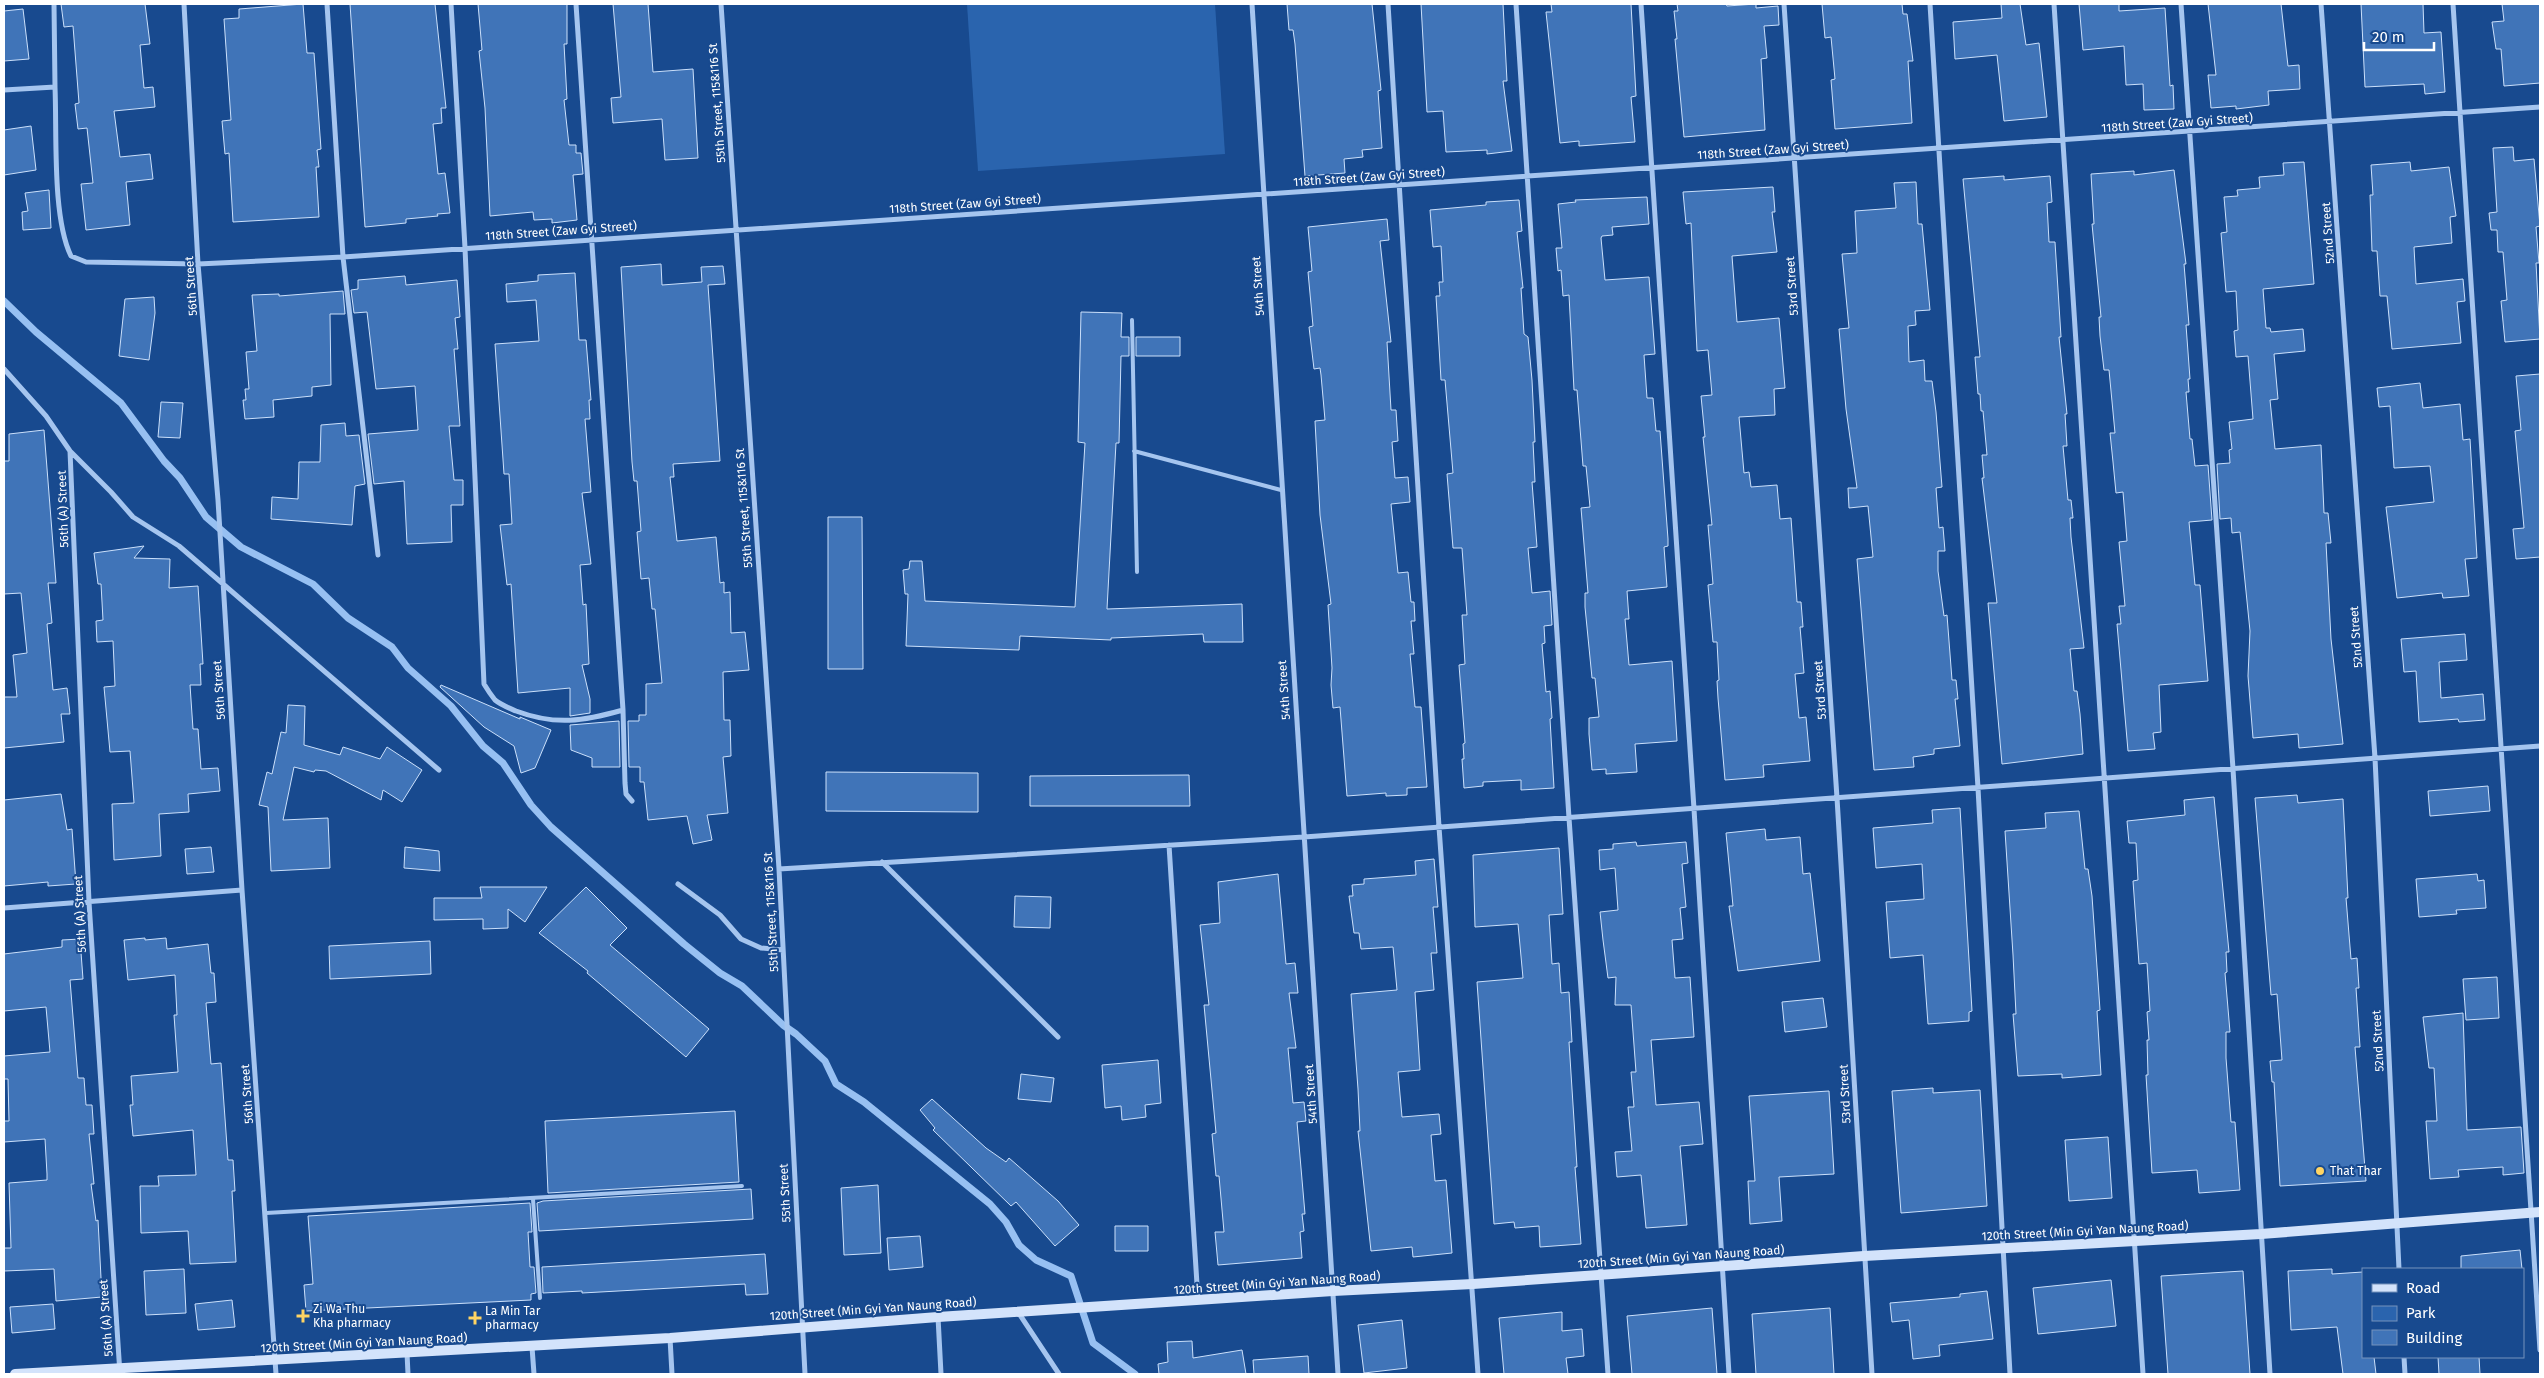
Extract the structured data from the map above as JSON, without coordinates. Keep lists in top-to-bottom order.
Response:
{
  "streets": {
    "main road": ["120th Street (Min Gyi Yan Naung Road)"],
    "street": [
      "55th Street, 115&116 St",
      "118th Street (Zaw Gyi Street)",
      "52nd Street",
      "56th Street",
      "54th Street",
      "53rd Street",
      "56th (A) Street",
      "55th Street"
    ]
  },
  "crossings": [
    ["55th Street, 115&116 St", "118th Street (Zaw Gyi Street)"],
    ["55th Street, 115&116 St", "55th Street"],
    ["118th Street (Zaw Gyi Street)", "52nd Street"],
    ["118th Street (Zaw Gyi Street)", "56th Street"],
    ["118th Street (Zaw Gyi Street)", "54th Street"],
    ["118th Street (Zaw Gyi Street)", "53rd Street"],
    ["52nd Street", "120th Street (Min Gyi Yan Naung Road)"],
    ["56th Street", "120th Street (Min Gyi Yan Naung Road)"],
    ["54th Street", "120th Street (Min Gyi Yan Naung Road)"],
    ["53rd Street", "120th Street (Min Gyi Yan Naung Road)"],
    ["56th (A) Street", "120th Street (Min Gyi Yan Naung Road)"],
    ["55th Street", "120th Street (Min Gyi Yan Naung Road)"]
  ],
  "places": {
    "other": ["That Thar"],
    "health": ["Zi Wa Thu Kha pharmacy", "La Min Tar pharmacy"]
  },
  "legend": ["Road", "Park", "Building"],
  "scale_bar": "20 m"
}
